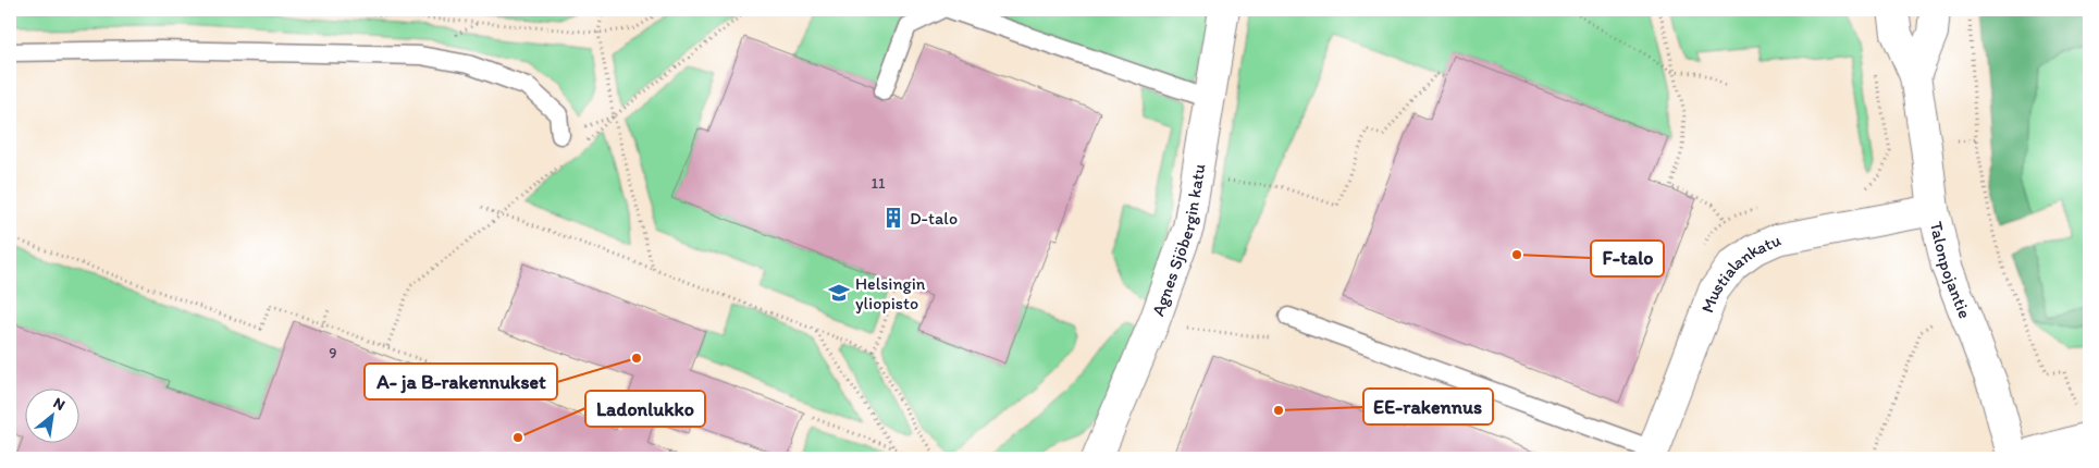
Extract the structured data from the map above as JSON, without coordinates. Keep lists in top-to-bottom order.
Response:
{
  "streets": {
    "street": ["Agnes Sjöbergin katu", "Talonpojantie", "Mustialankatu"]
  },
  "crossings": [
    ["Talonpojantie", "Mustialankatu"]
  ],
  "places": {
    "building": ["D-talo"],
    "other": [
      "F-talo",
      "A- ja B-rakennukset",
      "EE-rakennus",
      "Ladonlukko"
    ],
    "school or university": ["Helsingin yliopisto"]
  },
  "house_numbers": ["11", "9"],
  "north": "top right"
}
